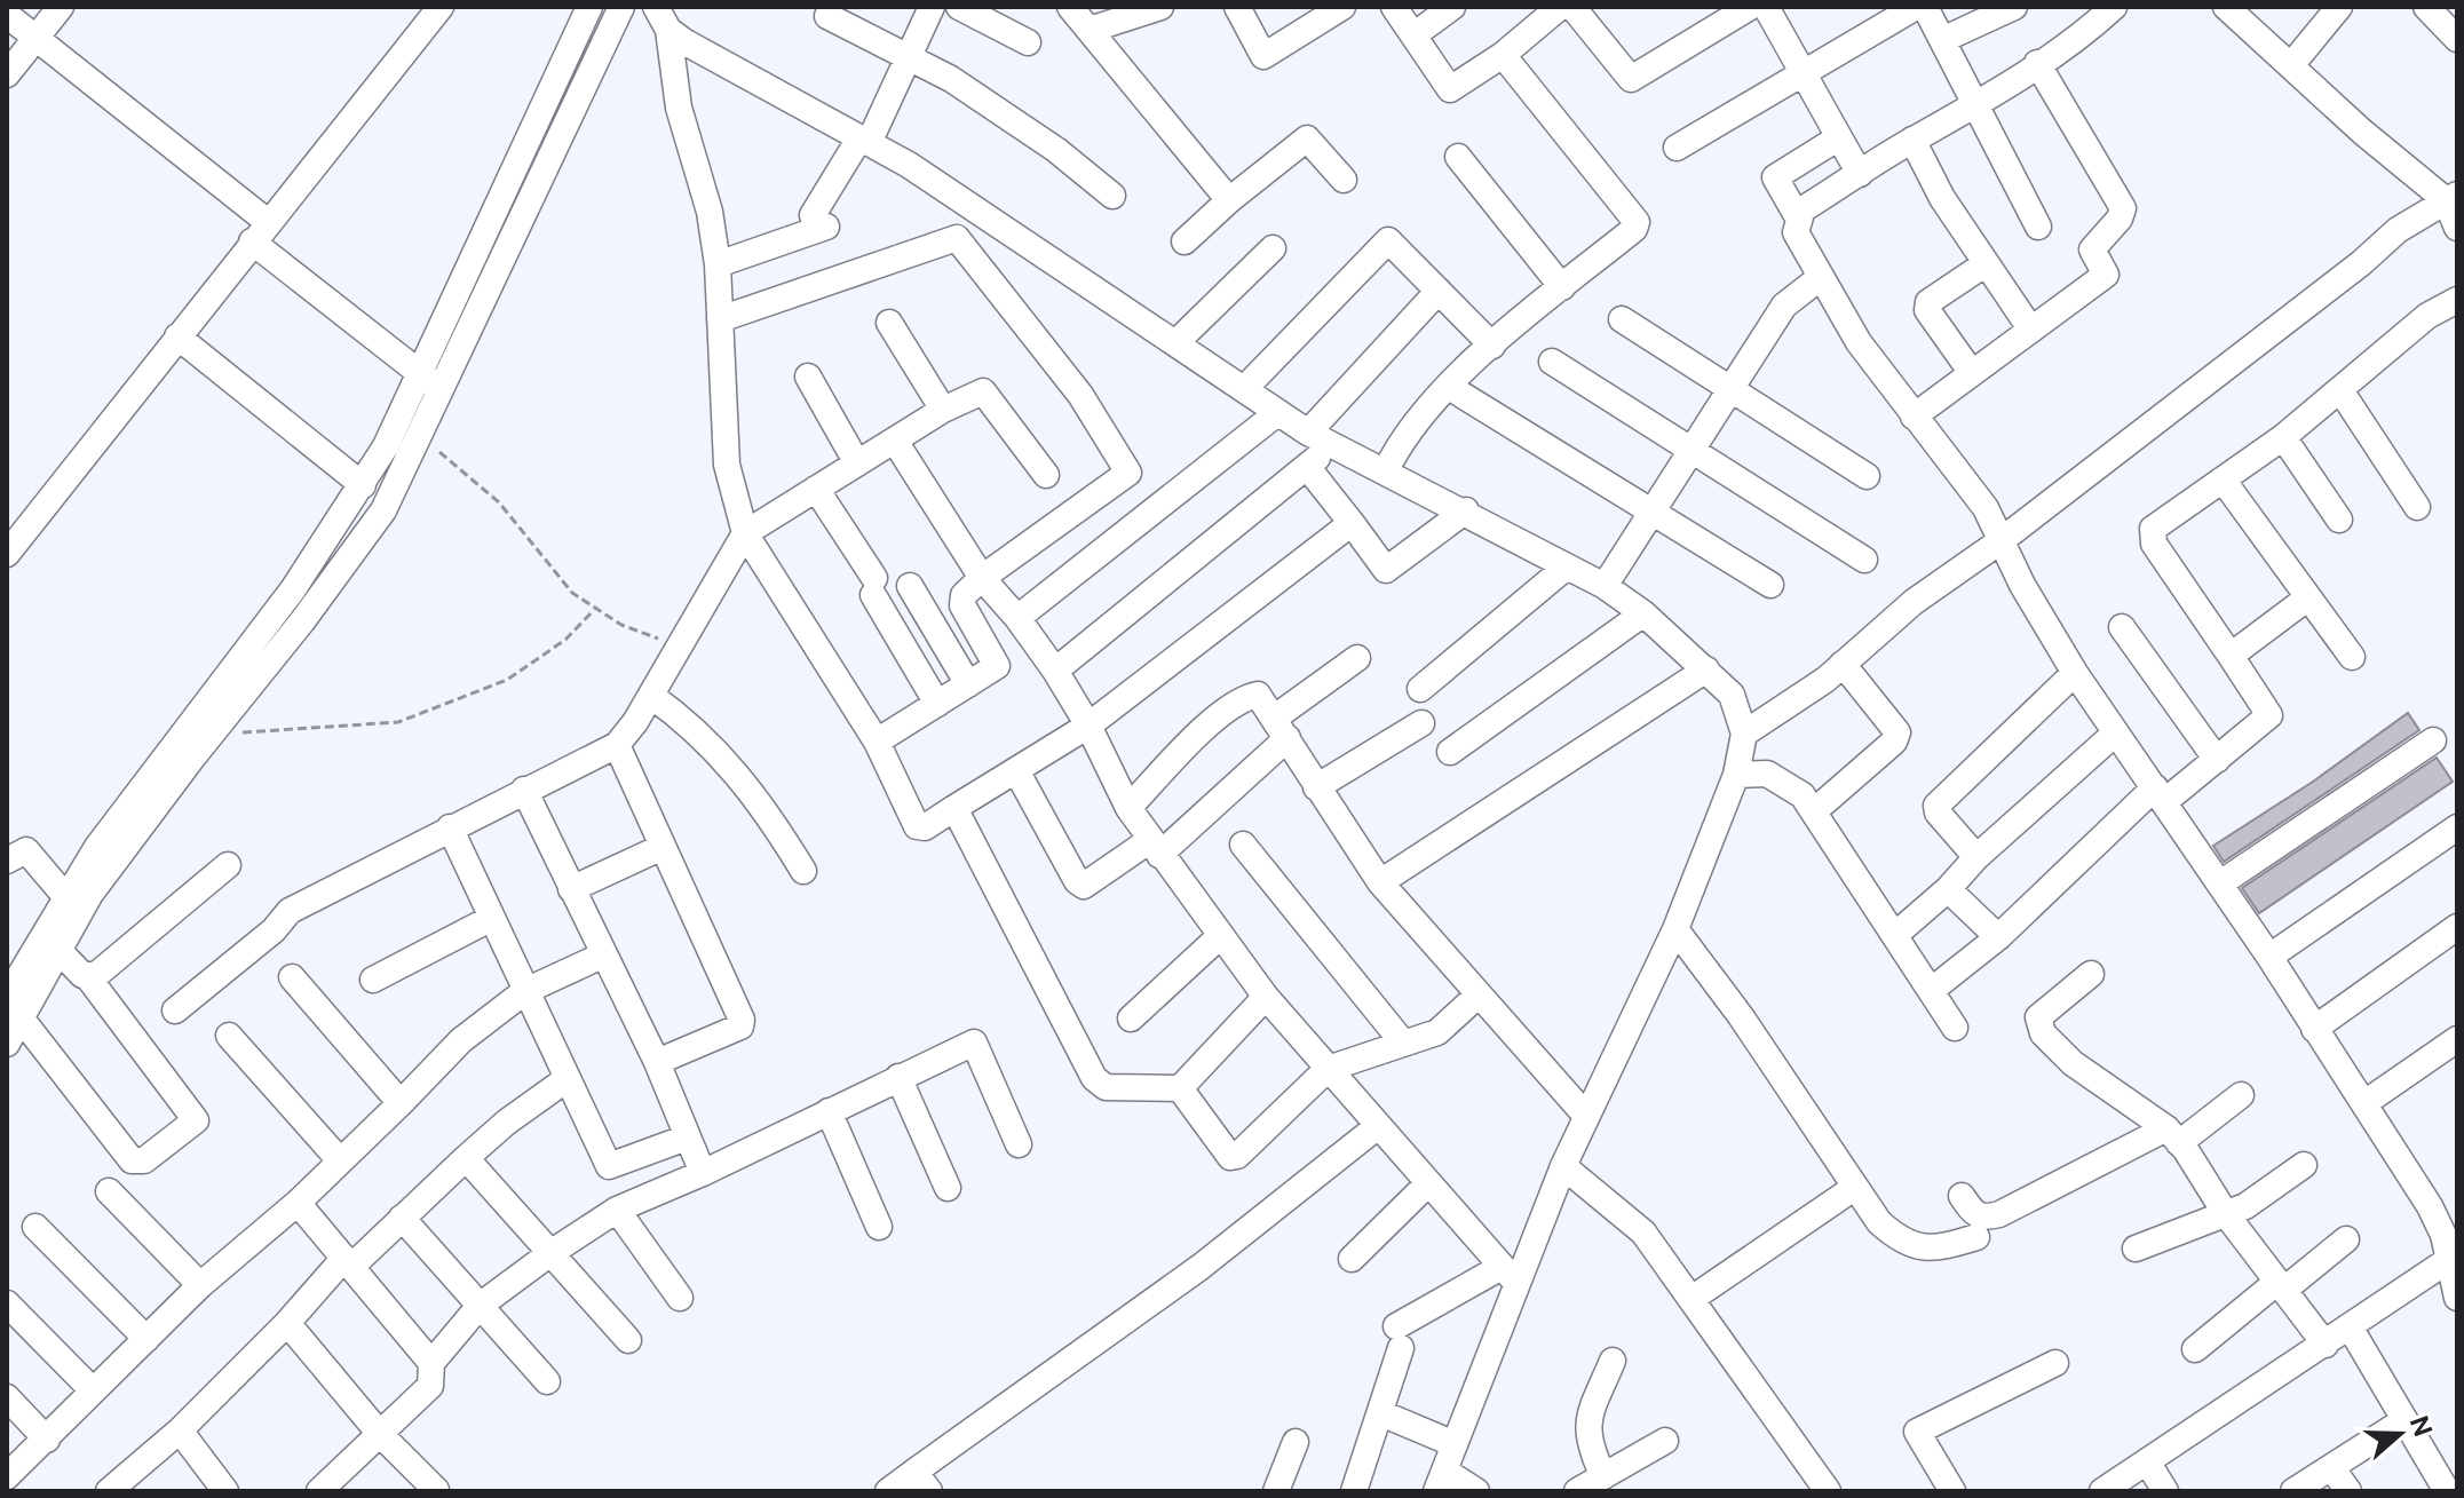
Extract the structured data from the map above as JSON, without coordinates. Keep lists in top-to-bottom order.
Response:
{
  "north": "right"
}
